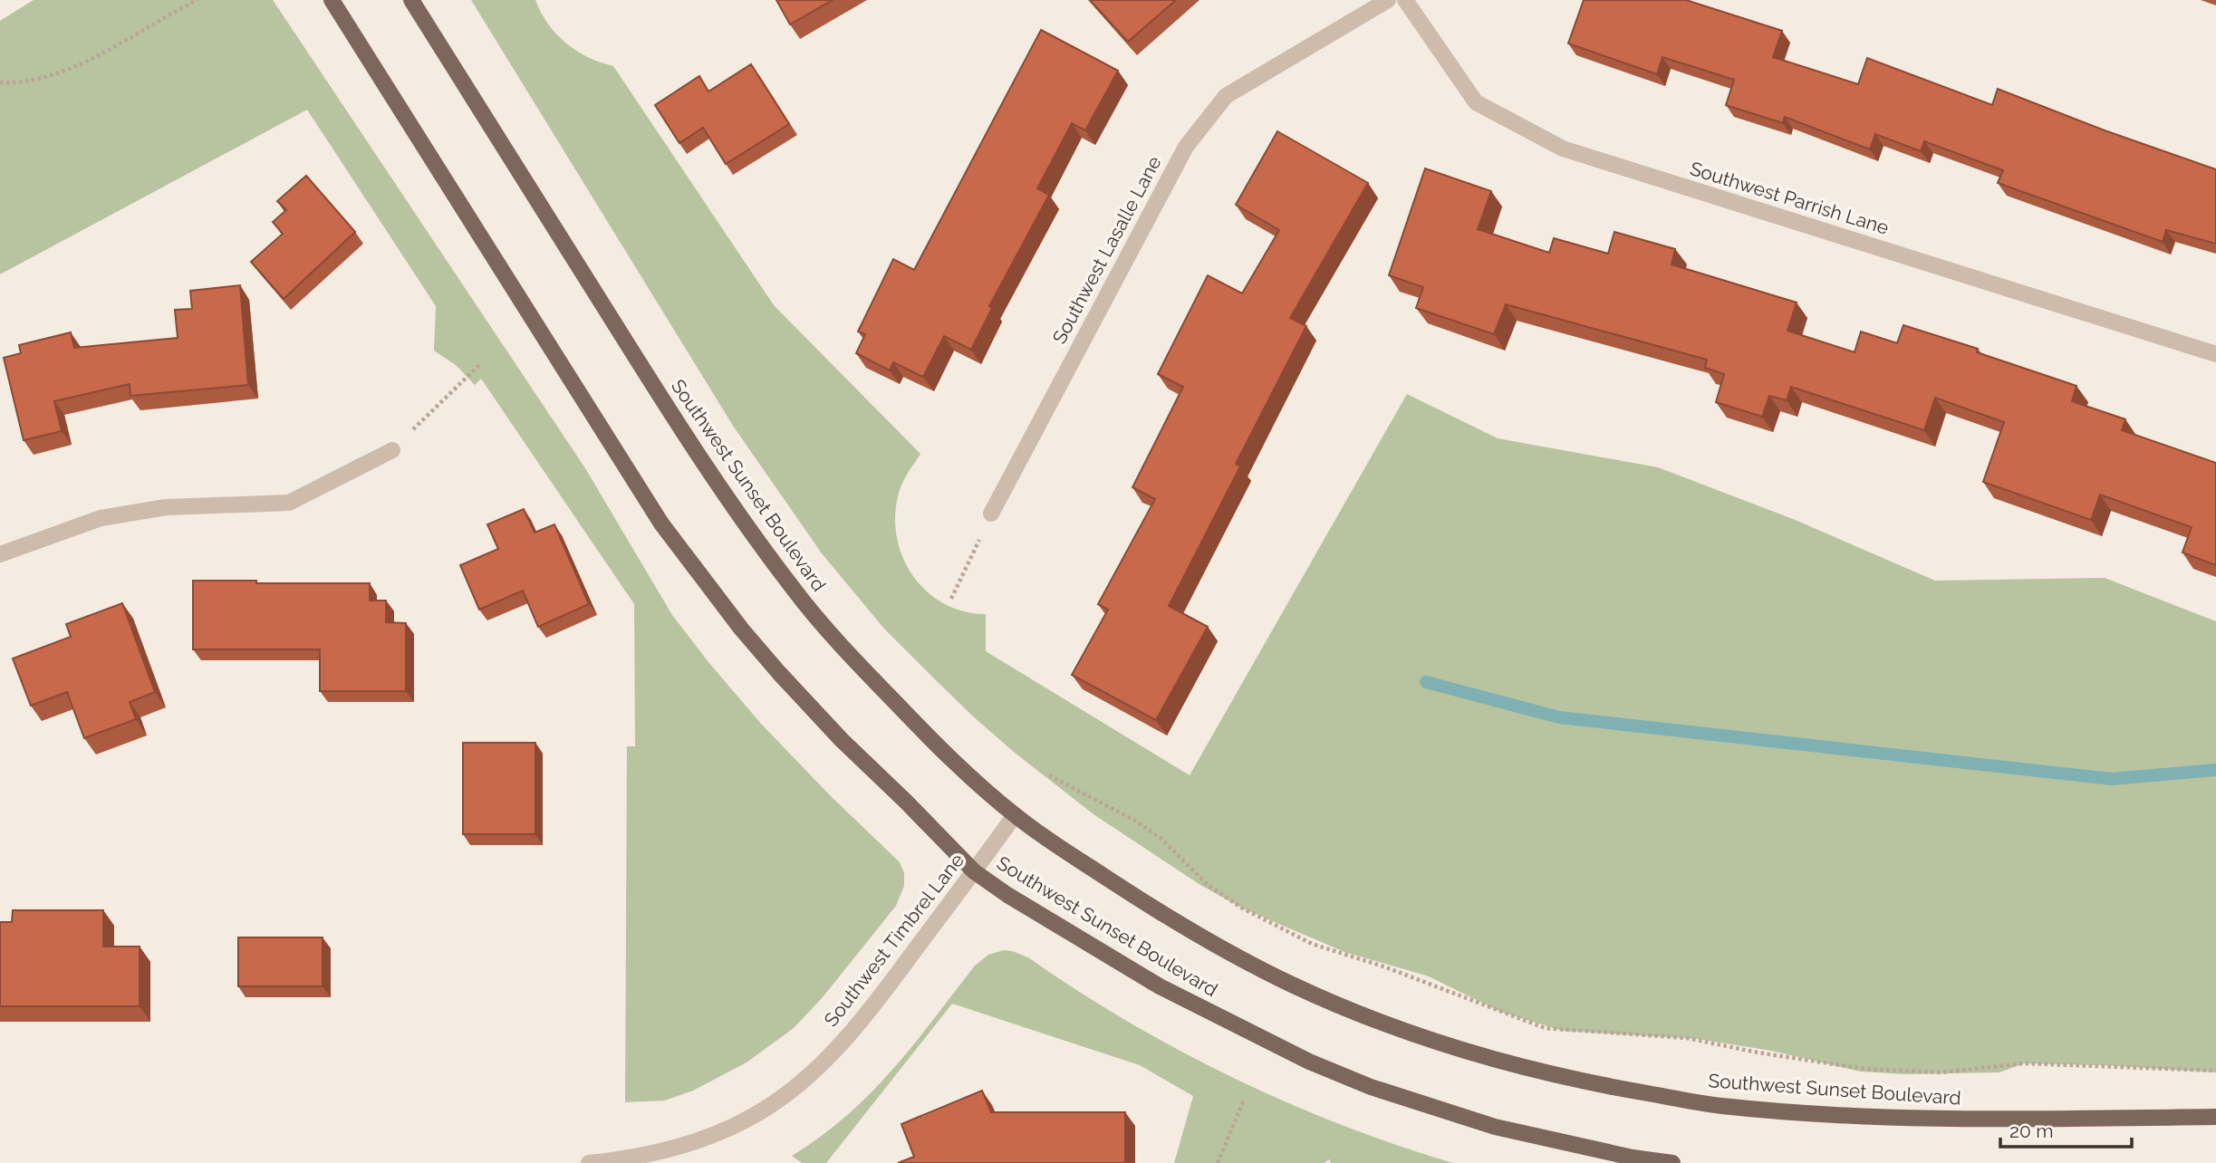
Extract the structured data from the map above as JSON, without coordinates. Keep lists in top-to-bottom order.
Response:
{
  "streets": {
    "main road": ["Southwest Sunset Boulevard"],
    "street": ["Southwest Parrish Lane", "Southwest Lasalle Lane", "Southwest Timbrel Lane"]
  },
  "crossings": [
    ["Southwest Sunset Boulevard", "Southwest Timbrel Lane"]
  ],
  "scale_bar": "20 m"
}
